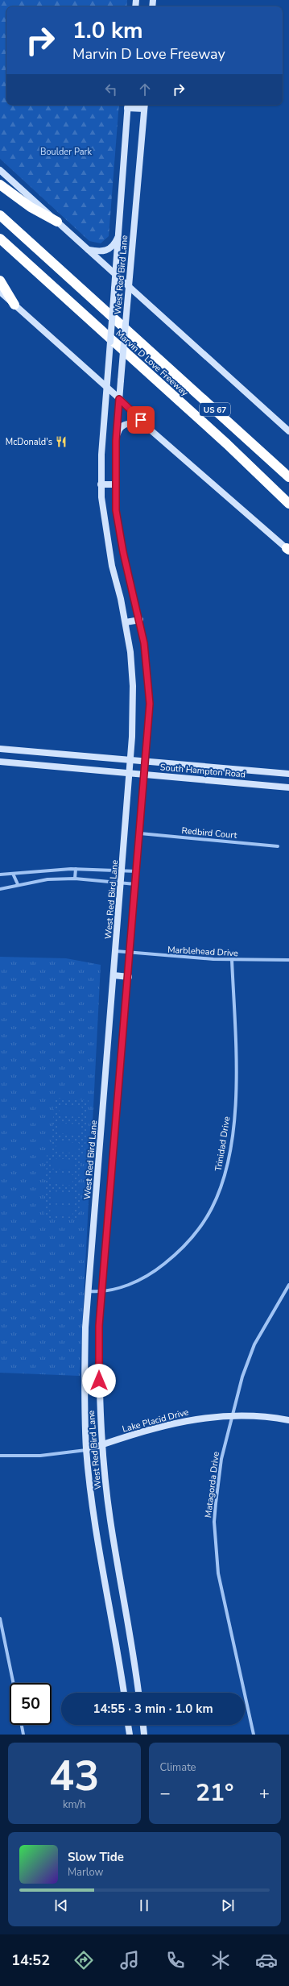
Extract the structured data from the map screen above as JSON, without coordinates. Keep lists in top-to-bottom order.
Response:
{
  "streets": {
    "highway": ["Marvin D Love Freeway", "US 67"],
    "main road": ["West Red Bird Lane", "South Hampton Road", "Lake Placid Drive"],
    "street": [
      "Redbird Court",
      "Marblehead Drive",
      "Trinidad Drive",
      "Matagorda Drive"
    ]
  },
  "crossings": [
    ["West Red Bird Lane", "South Hampton Road"],
    ["West Red Bird Lane", "Redbird Court"],
    ["West Red Bird Lane", "Marblehead Drive"],
    ["West Red Bird Lane", "Trinidad Drive"],
    ["West Red Bird Lane", "Lake Placid Drive"],
    ["Marblehead Drive", "Trinidad Drive"],
    ["Lake Placid Drive", "Matagorda Drive"]
  ],
  "parks": ["Boulder Park"],
  "places": {
    "restaurant": ["McDonald's"]
  },
  "page": {
    "turn": ["1.0 km", "Marvin D Love Freeway"],
    "limit": "50",
    "trip": "14:55 · 3 min · 1.0 km",
    "tile": [
      ["43", "km/h"],
      "Climate"
    ],
    "heat": ["−", "21°", "+"],
    "song": ["Slow Tide", "Marlow"],
    "tabs": "14:52"
  }
}
